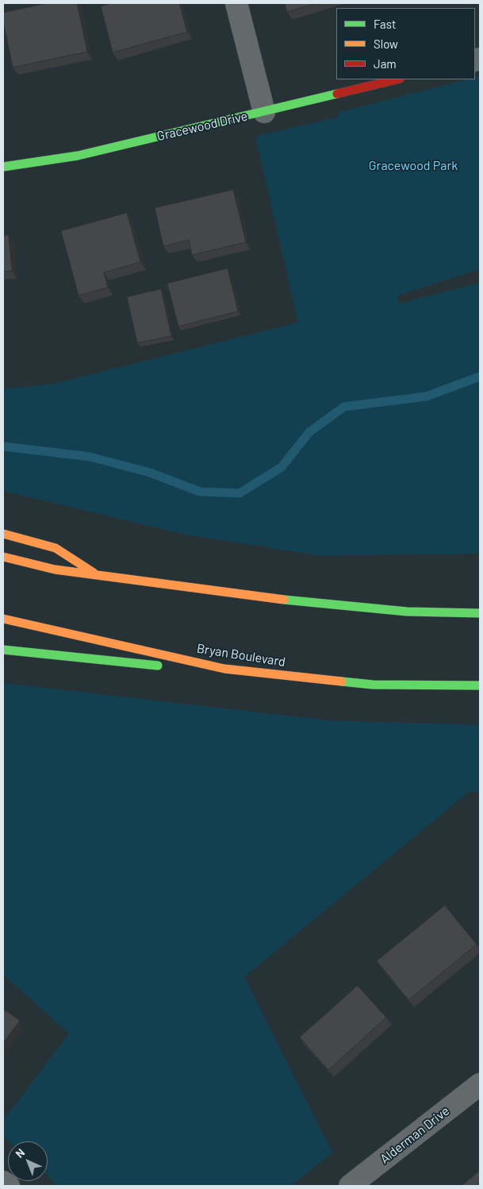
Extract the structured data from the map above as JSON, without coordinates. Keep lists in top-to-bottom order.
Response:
{
  "streets": {
    "main road": ["Gracewood Drive", "Bryan Boulevard"],
    "street": ["Alderman Drive"]
  },
  "parks": ["Gracewood Park"],
  "legend": ["Fast", "Slow", "Jam"],
  "north": "top left"
}
